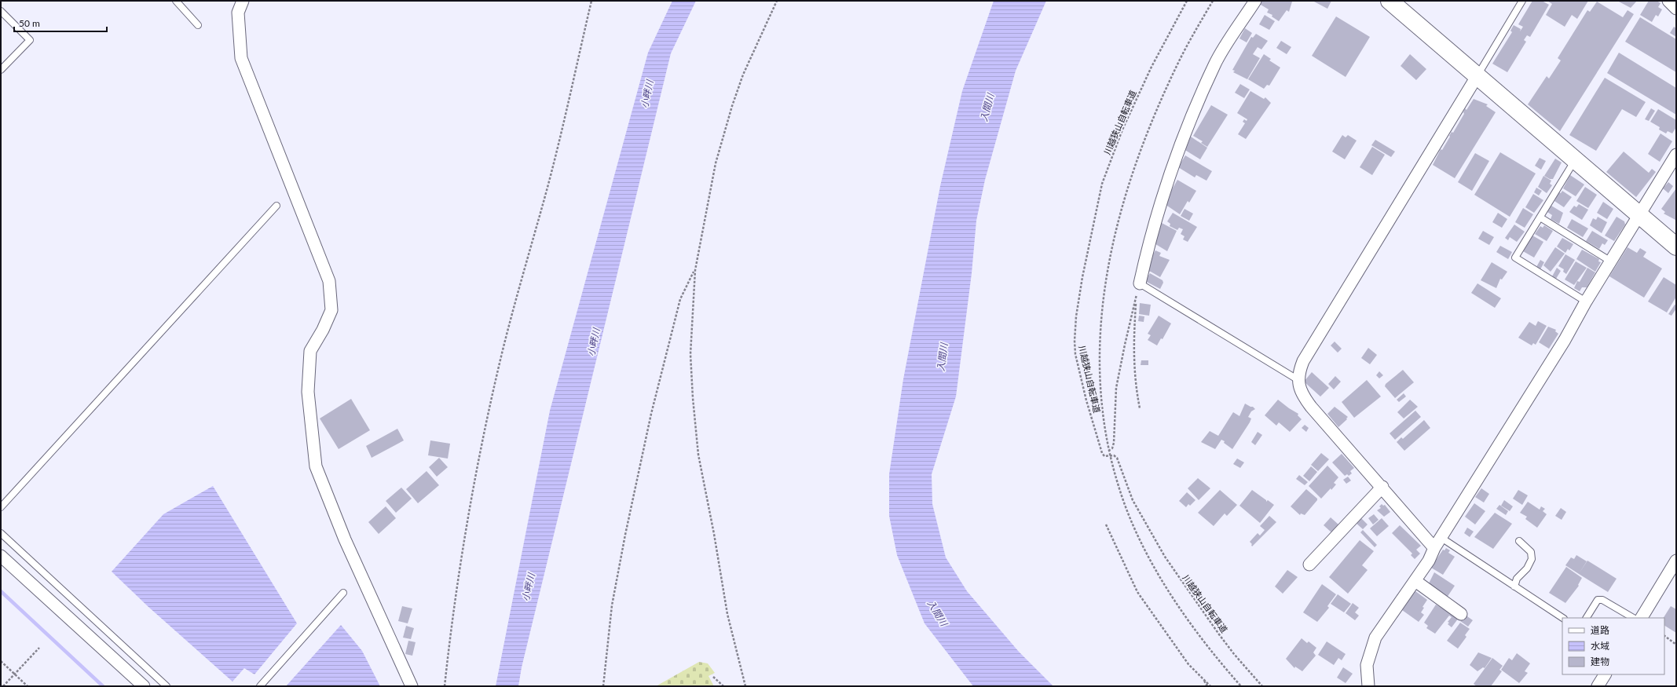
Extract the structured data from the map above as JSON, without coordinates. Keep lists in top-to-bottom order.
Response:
{
  "streets": {
    "path": ["川越狭山自転車道"]
  },
  "water": ["小畔川", "入間川"],
  "legend": ["道路", "水域", "建物"],
  "scale_bar": "50 m"
}
